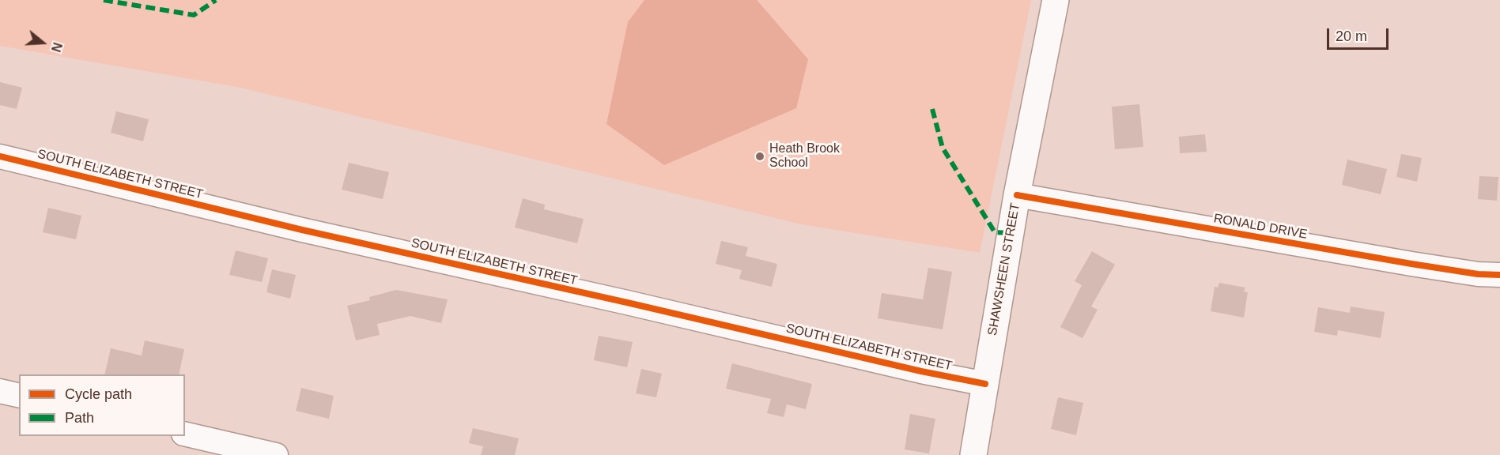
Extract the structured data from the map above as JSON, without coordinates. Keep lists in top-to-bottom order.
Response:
{
  "streets": {
    "main road": ["SHAWSHEEN STREET"],
    "street": ["SOUTH ELIZABETH STREET", "RONALD DRIVE"]
  },
  "crossings": [
    ["SOUTH ELIZABETH STREET", "SHAWSHEEN STREET"],
    ["RONALD DRIVE", "SHAWSHEEN STREET"]
  ],
  "places": ["Heath Brook School"],
  "legend": ["Cycle path", "Path"],
  "scale_bar": "20 m",
  "north": "right"
}
